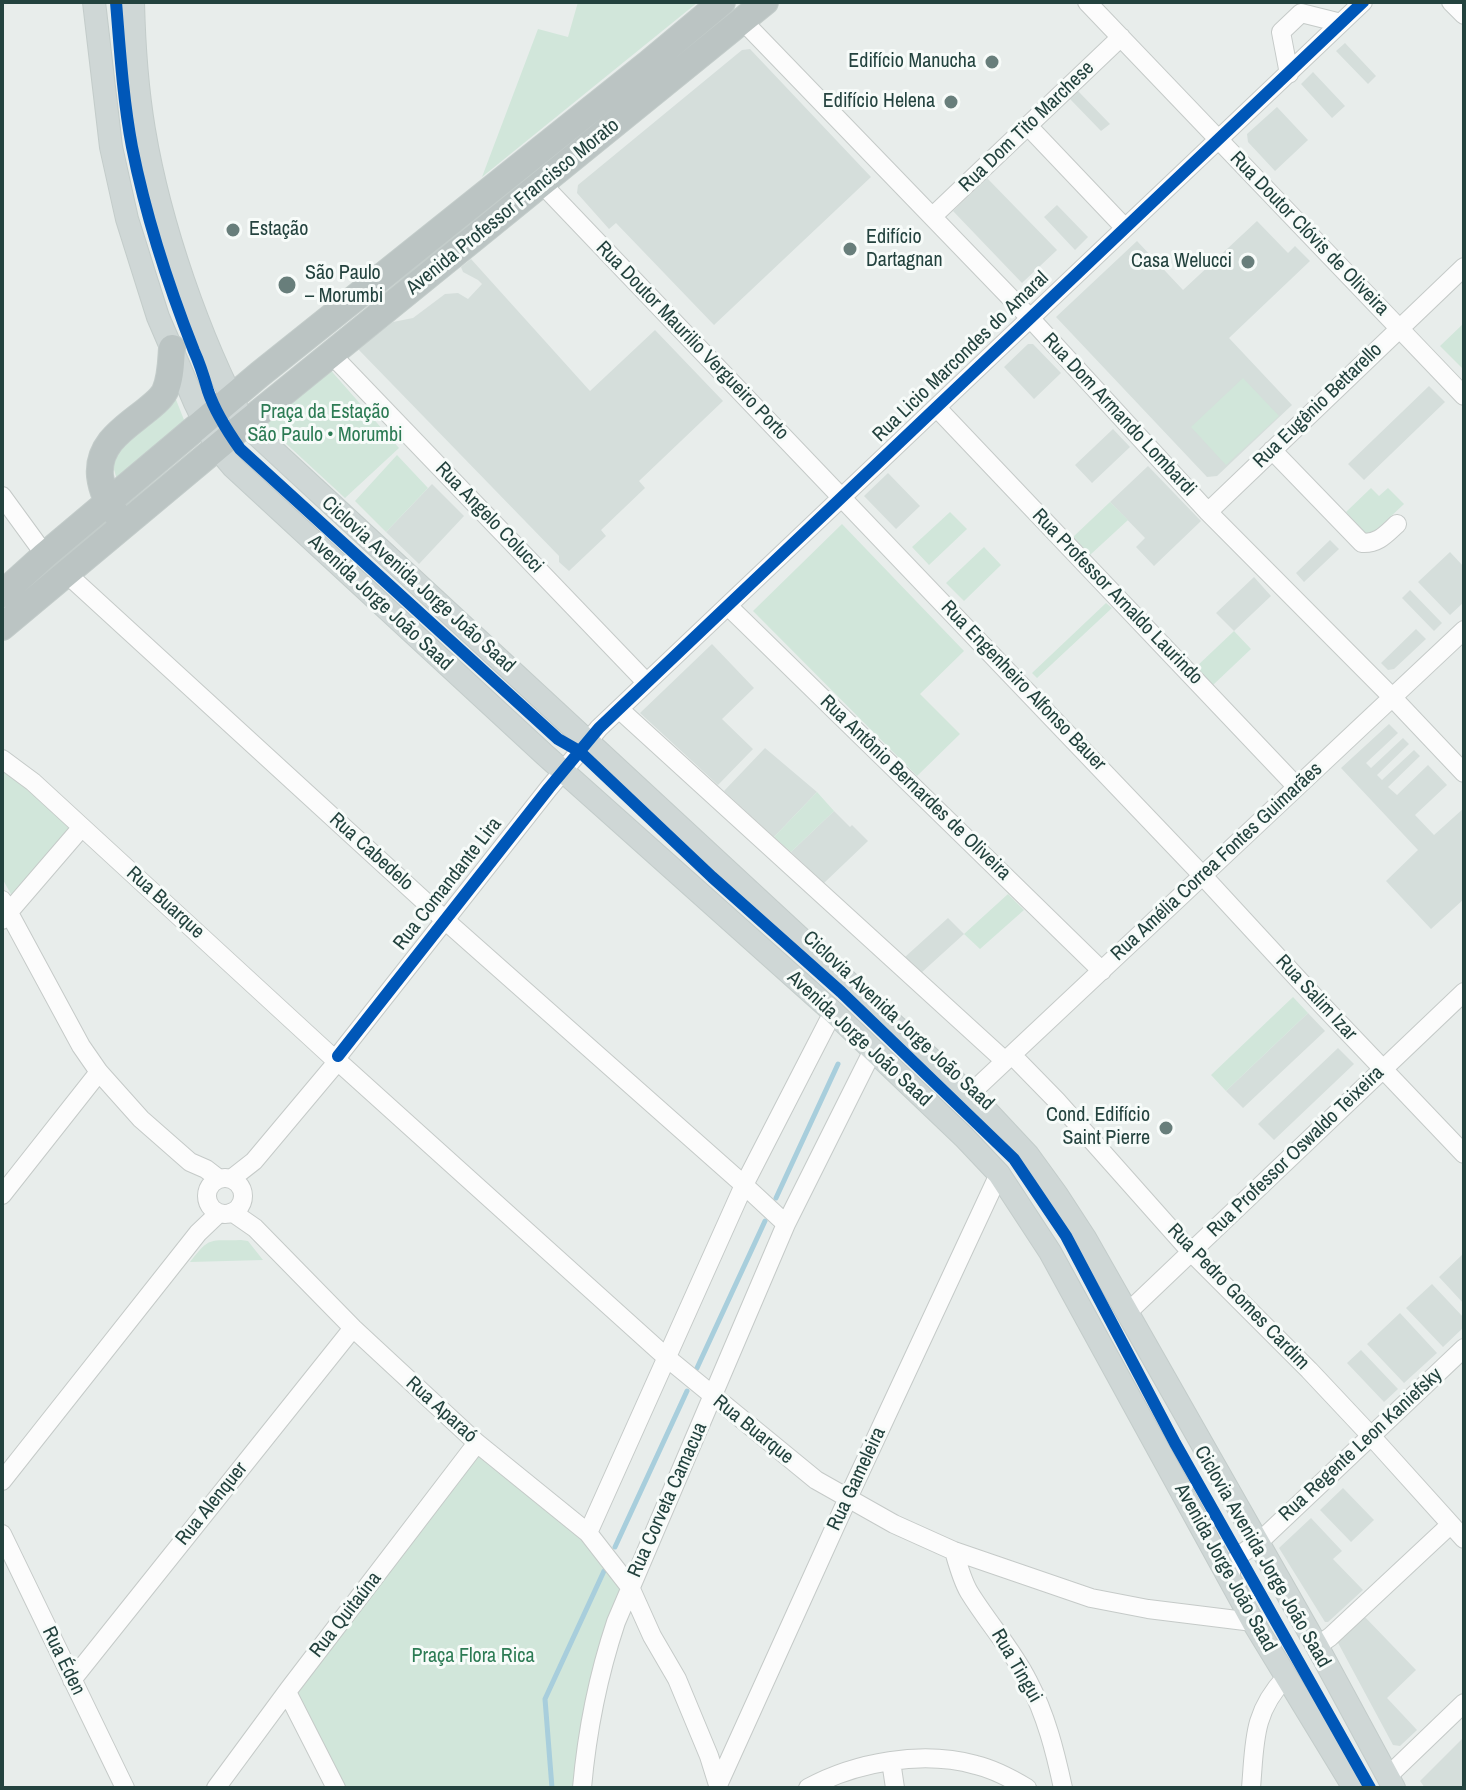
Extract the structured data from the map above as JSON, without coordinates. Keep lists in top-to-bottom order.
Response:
{
  "streets": {
    "highway": ["Avenida Professor Francisco Morato"],
    "main road": ["Avenida Jorge João Saad"],
    "street": [
      "Rua Dom Tito Marchese",
      "Rua Doutor Clóvis de Oliveira",
      "Rua Doutor Maurilio Vergueiro Porto",
      "Rua Licio Marcondes do Amaral",
      "Rua Eugênio Bettarello",
      "Rua Dom Armando Lombardi",
      "Rua Angelo Colucci",
      "Rua Professor Arnaldo Laurindo",
      "Rua Engenheiro Alfonso Bauer",
      "Rua Antônio Bernardes de Oliveira",
      "Rua Cabedelo",
      "Rua Amélia Correa Fontes Guimarães",
      "Rua Comandante Lira",
      "Rua Buarque",
      "Rua Salim Izar",
      "Rua Professor Oswaldo Teixeira",
      "Rua Pedro Gomes Cardim",
      "Rua Aparaó",
      "Rua Regente Leon Kaniefsky",
      "Rua Gameleira",
      "Rua Corveta Camacua",
      "Rua Alenquer",
      "Rua Quitaúna",
      "Rua Éden",
      "Rua Tingui"
    ],
    "cycle path": ["Ciclovia Avenida Jorge João Saad"]
  },
  "crossings": [
    ["Rua Dom Tito Marchese", "Rua Doutor Clóvis de Oliveira"],
    ["Rua Dom Tito Marchese", "Rua Dom Armando Lombardi"],
    ["Avenida Professor Francisco Morato", "Rua Doutor Maurilio Vergueiro Porto"],
    ["Avenida Professor Francisco Morato", "Rua Dom Armando Lombardi"],
    ["Avenida Professor Francisco Morato", "Rua Angelo Colucci"],
    ["Avenida Professor Francisco Morato", "Avenida Jorge João Saad"],
    ["Avenida Professor Francisco Morato", "Rua Cabedelo"],
    ["Rua Doutor Clóvis de Oliveira", "Rua Licio Marcondes do Amaral"],
    ["Rua Doutor Clóvis de Oliveira", "Rua Eugênio Bettarello"],
    ["Rua Doutor Maurilio Vergueiro Porto", "Rua Licio Marcondes do Amaral"],
    ["Rua Doutor Maurilio Vergueiro Porto", "Rua Engenheiro Alfonso Bauer"],
    ["Rua Licio Marcondes do Amaral", "Rua Dom Armando Lombardi"],
    ["Rua Licio Marcondes do Amaral", "Rua Angelo Colucci"],
    ["Rua Licio Marcondes do Amaral", "Rua Professor Arnaldo Laurindo"],
    ["Rua Licio Marcondes do Amaral", "Avenida Jorge João Saad"],
    ["Rua Licio Marcondes do Amaral", "Rua Engenheiro Alfonso Bauer"],
    ["Rua Licio Marcondes do Amaral", "Rua Antônio Bernardes de Oliveira"],
    ["Rua Licio Marcondes do Amaral", "Rua Comandante Lira"],
    ["Rua Eugênio Bettarello", "Rua Dom Armando Lombardi"],
    ["Rua Dom Armando Lombardi", "Rua Amélia Correa Fontes Guimarães"],
    ["Rua Professor Arnaldo Laurindo", "Rua Amélia Correa Fontes Guimarães"],
    ["Avenida Jorge João Saad", "Rua Amélia Correa Fontes Guimarães"],
    ["Avenida Jorge João Saad", "Rua Comandante Lira"],
    ["Avenida Jorge João Saad", "Rua Buarque"],
    ["Avenida Jorge João Saad", "Rua Professor Oswaldo Teixeira"],
    ["Avenida Jorge João Saad", "Rua Regente Leon Kaniefsky"],
    ["Avenida Jorge João Saad", "Rua Gameleira"],
    ["Avenida Jorge João Saad", "Rua Corveta Camacua"],
    ["Rua Engenheiro Alfonso Bauer", "Rua Amélia Correa Fontes Guimarães"],
    ["Rua Engenheiro Alfonso Bauer", "Rua Salim Izar"],
    ["Rua Antônio Bernardes de Oliveira", "Rua Amélia Correa Fontes Guimarães"],
    ["Rua Cabedelo", "Rua Comandante Lira"],
    ["Rua Cabedelo", "Rua Corveta Camacua"],
    ["Rua Amélia Correa Fontes Guimarães", "Rua Salim Izar"],
    ["Rua Amélia Correa Fontes Guimarães", "Rua Pedro Gomes Cardim"],
    ["Rua Comandante Lira", "Rua Buarque"],
    ["Rua Comandante Lira", "Rua Aparaó"],
    ["Rua Buarque", "Rua Gameleira"],
    ["Rua Buarque", "Rua Corveta Camacua"],
    ["Rua Buarque", "Rua Tingui"],
    ["Rua Salim Izar", "Rua Professor Oswaldo Teixeira"],
    ["Rua Professor Oswaldo Teixeira", "Rua Pedro Gomes Cardim"],
    ["Rua Pedro Gomes Cardim", "Rua Regente Leon Kaniefsky"],
    ["Rua Aparaó", "Rua Gameleira"],
    ["Rua Aparaó", "Rua Corveta Camacua"],
    ["Rua Aparaó", "Rua Alenquer"],
    ["Rua Aparaó", "Rua Quitaúna"],
    ["Rua Alenquer", "Rua Éden"]
  ],
  "parks": ["Praça da Estação São Paulo • Morumbi", "Praça Flora Rica"],
  "places": [
    "Edifício Manucha",
    "Edifício Helena",
    "Estação",
    "Edifício Dartagnan",
    "Casa Welucci",
    "São Paulo – Morumbi",
    "Cond. Edifício Saint Pierre"
  ]
}
